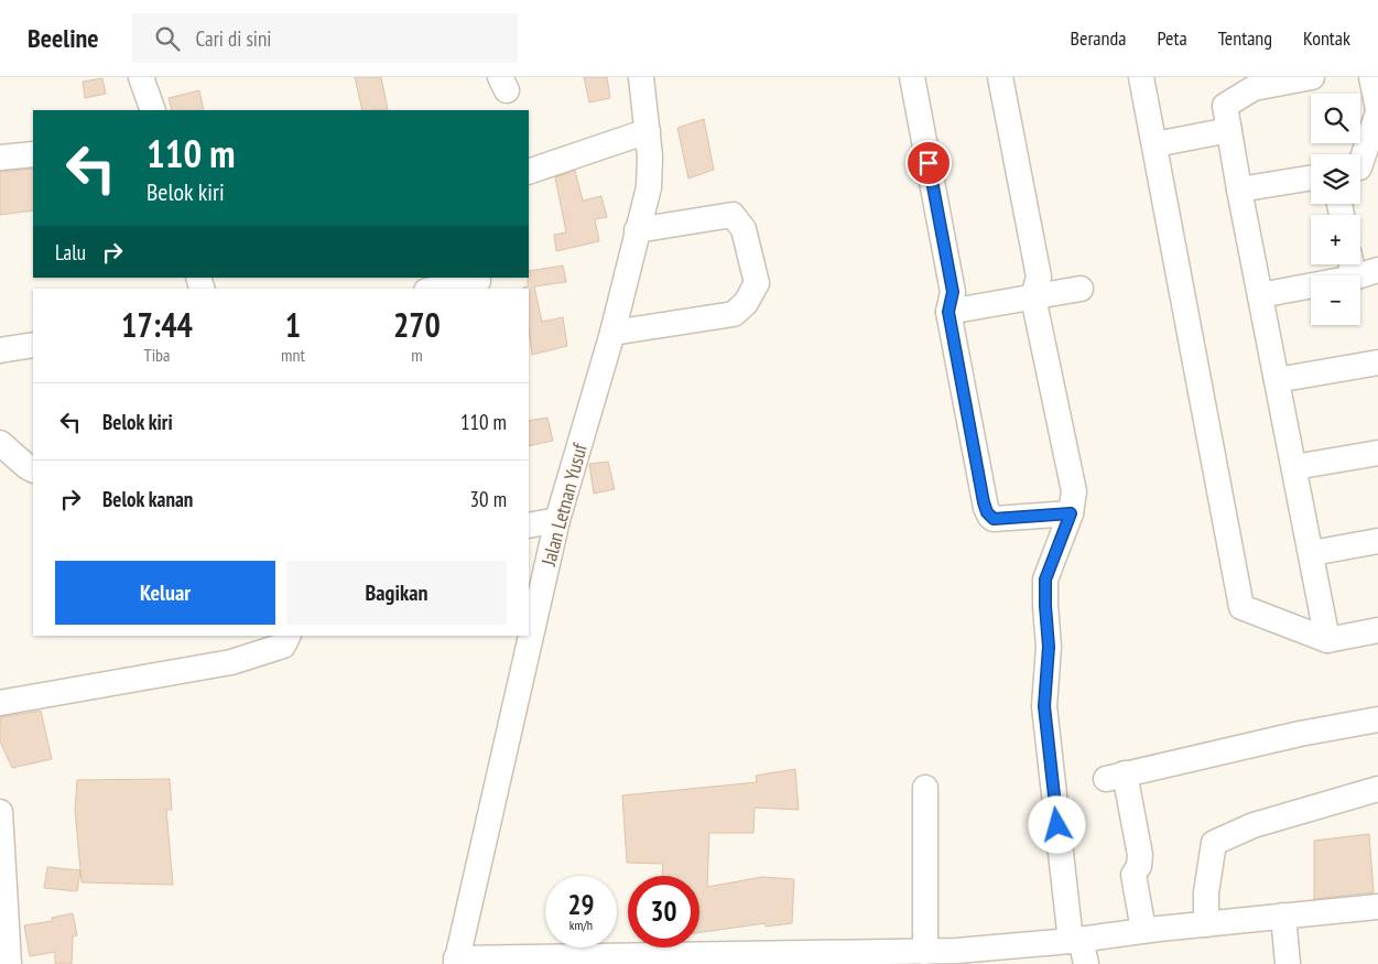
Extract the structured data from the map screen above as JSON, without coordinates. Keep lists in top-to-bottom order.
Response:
{
  "streets": {
    "street": ["Jalan Letnan Yusuf"]
  },
  "page": {
    "header": "Beeline",
    "search": "Cari di sini",
    "nav": [
      "Beranda",
      "Peta",
      "Tentang",
      "Kontak"
    ],
    "map_buttons": ["+", "−"],
    "turn": ["110 m", "Belok kiri"],
    "then": "Lalu",
    "eta": [
      "17:44",
      "Tiba",
      "1",
      "mnt",
      "270",
      "m"
    ],
    "list": [
      {
        "name": "Belok kiri",
        "value": "110 m"
      },
      {
        "name": "Belok kanan",
        "value": "30 m"
      }
    ],
    "buttons": ["Keluar", "Bagikan"],
    "speed": "29 km/h",
    "limit": "30"
  }
}
